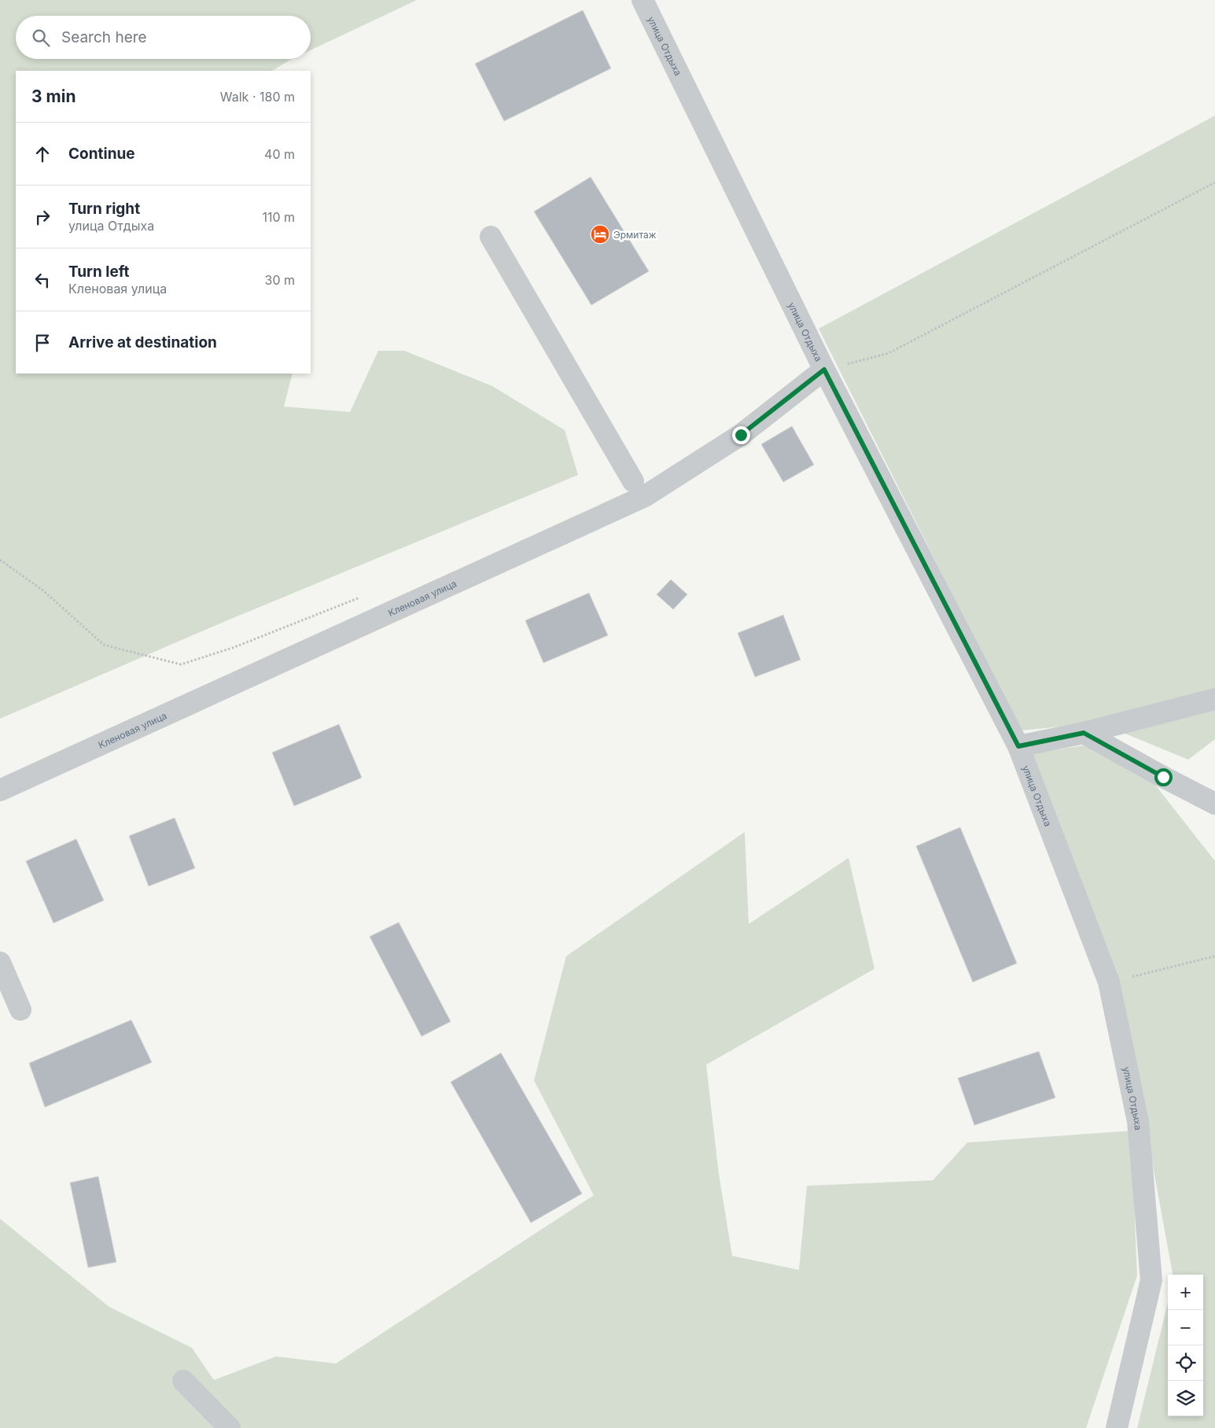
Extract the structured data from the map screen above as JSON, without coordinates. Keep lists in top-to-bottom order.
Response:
{
  "streets": {
    "street": ["улица Отдыха", "Кленовая улица"]
  },
  "crossings": [
    ["улица Отдыха", "Кленовая улица"]
  ],
  "places": {
    "hotel": ["Эрмитаж"]
  },
  "page": {
    "search": "Search here",
    "heading": ["3 min", "Walk · 180 m"],
    "list": [
      ["Continue", "40 m"],
      ["Turn right", "улица Отдыха", "110 m"],
      ["Turn left", "Кленовая улица", "30 m"],
      "Arrive at destination"
    ],
    "map_buttons": ["+", "−"]
  }
}
